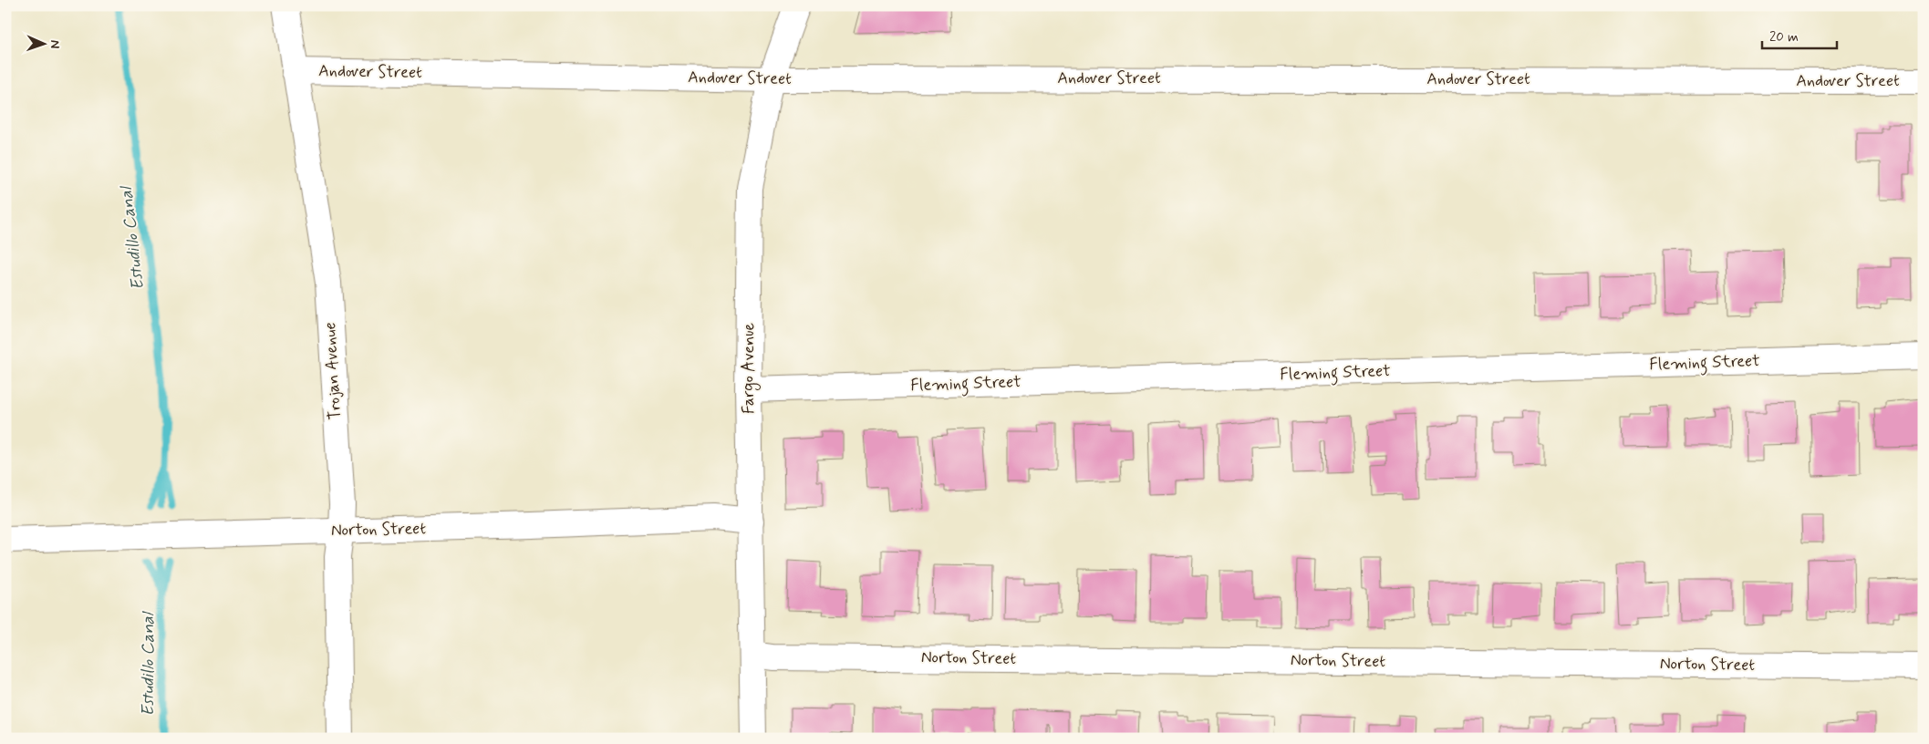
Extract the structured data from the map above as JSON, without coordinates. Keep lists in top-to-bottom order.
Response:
{
  "streets": {
    "street": [
      "Andover Street",
      "Fleming Street",
      "Fargo Avenue",
      "Trojan Avenue",
      "Norton Street"
    ]
  },
  "crossings": [
    ["Andover Street", "Fargo Avenue"],
    ["Andover Street", "Trojan Avenue"],
    ["Fleming Street", "Fargo Avenue"],
    ["Fargo Avenue", "Norton Street"],
    ["Trojan Avenue", "Norton Street"]
  ],
  "water": ["Estudillo Canal"],
  "scale_bar": "20 m",
  "north": "right"
}
